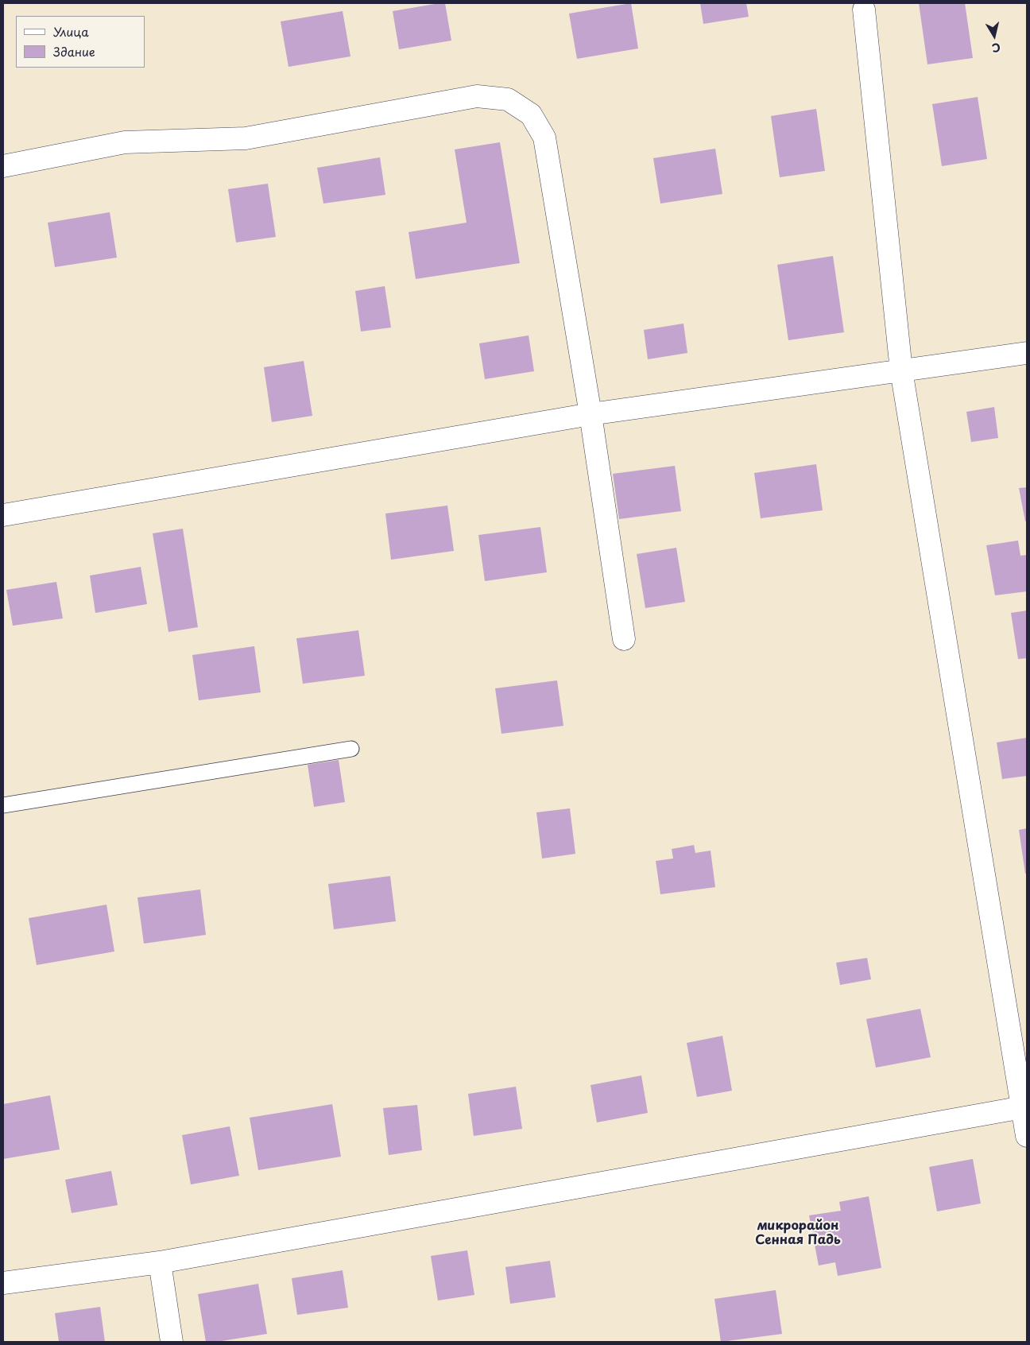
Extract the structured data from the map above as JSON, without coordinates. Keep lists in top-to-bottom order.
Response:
{
  "districts": ["микрорайон Сенная Падь"],
  "legend": ["Улица", "Здание"],
  "north": "bottom"
}
